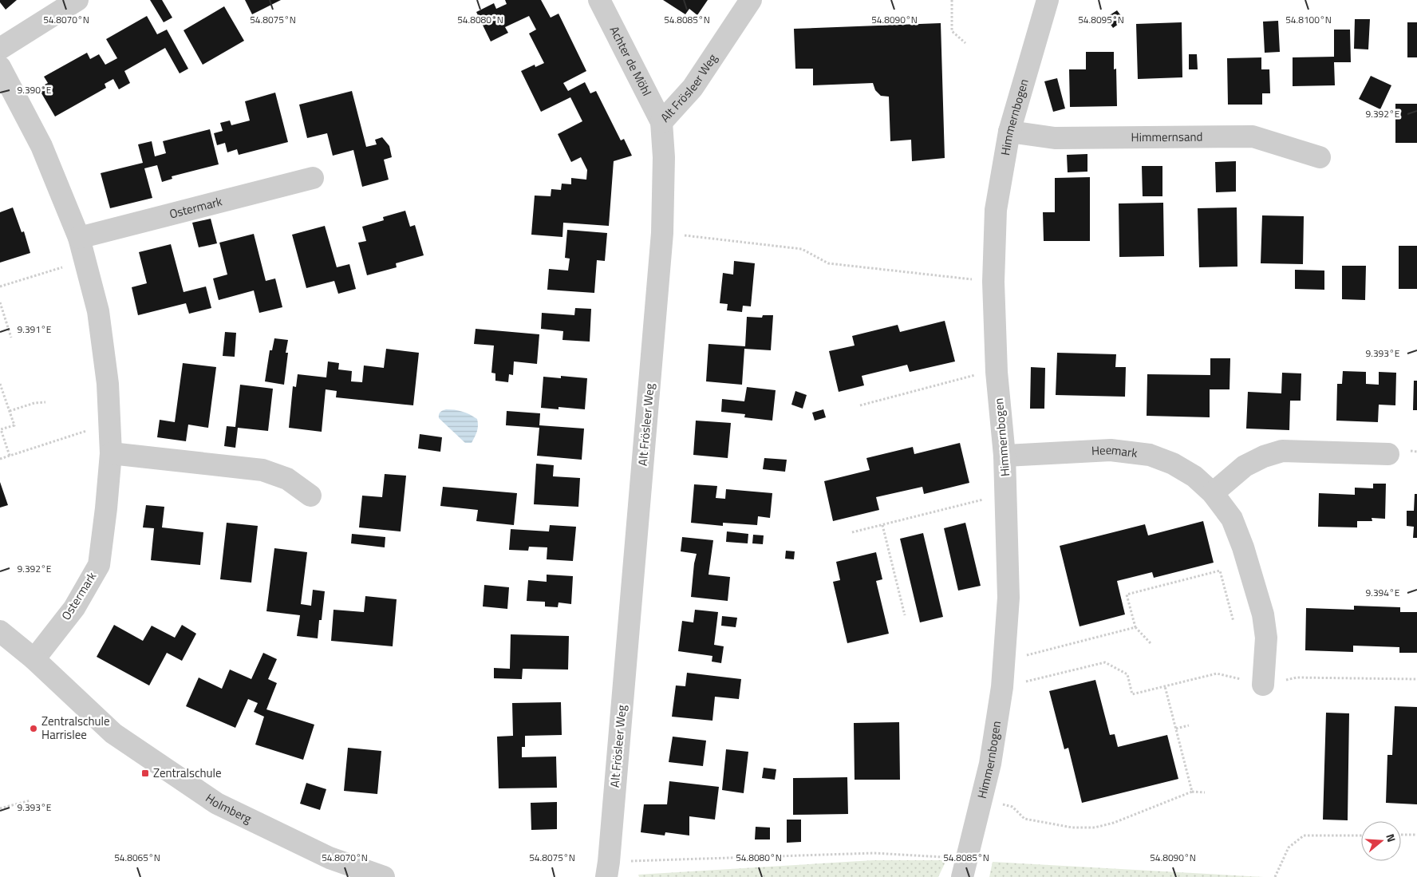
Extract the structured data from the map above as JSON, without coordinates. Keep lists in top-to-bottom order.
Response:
{
  "streets": {
    "street": [
      "Achter de Möhl",
      "Alt Frösleer Weg",
      "Himmernbogen",
      "Himmernsand",
      "Ostermark",
      "Heemark",
      "Holmberg"
    ]
  },
  "crossings": [
    ["Achter de Möhl", "Alt Frösleer Weg"],
    ["Himmernbogen", "Himmernsand"],
    ["Himmernbogen", "Heemark"],
    ["Ostermark", "Holmberg"]
  ],
  "places": {
    "other": ["Zentralschule Harrislee"],
    "transit": ["Zentralschule"]
  },
  "north": "right",
  "coordinates": [
    "54.8070°N",
    "54.8075°N",
    "54.8080°N",
    "54.8085°N",
    "54.8090°N",
    "54.8095°N",
    "54.8100°N",
    "9.390°E",
    "9.392°E",
    "9.391°E",
    "9.393°E",
    "9.394°E",
    "54.8065°N"
  ]
}
